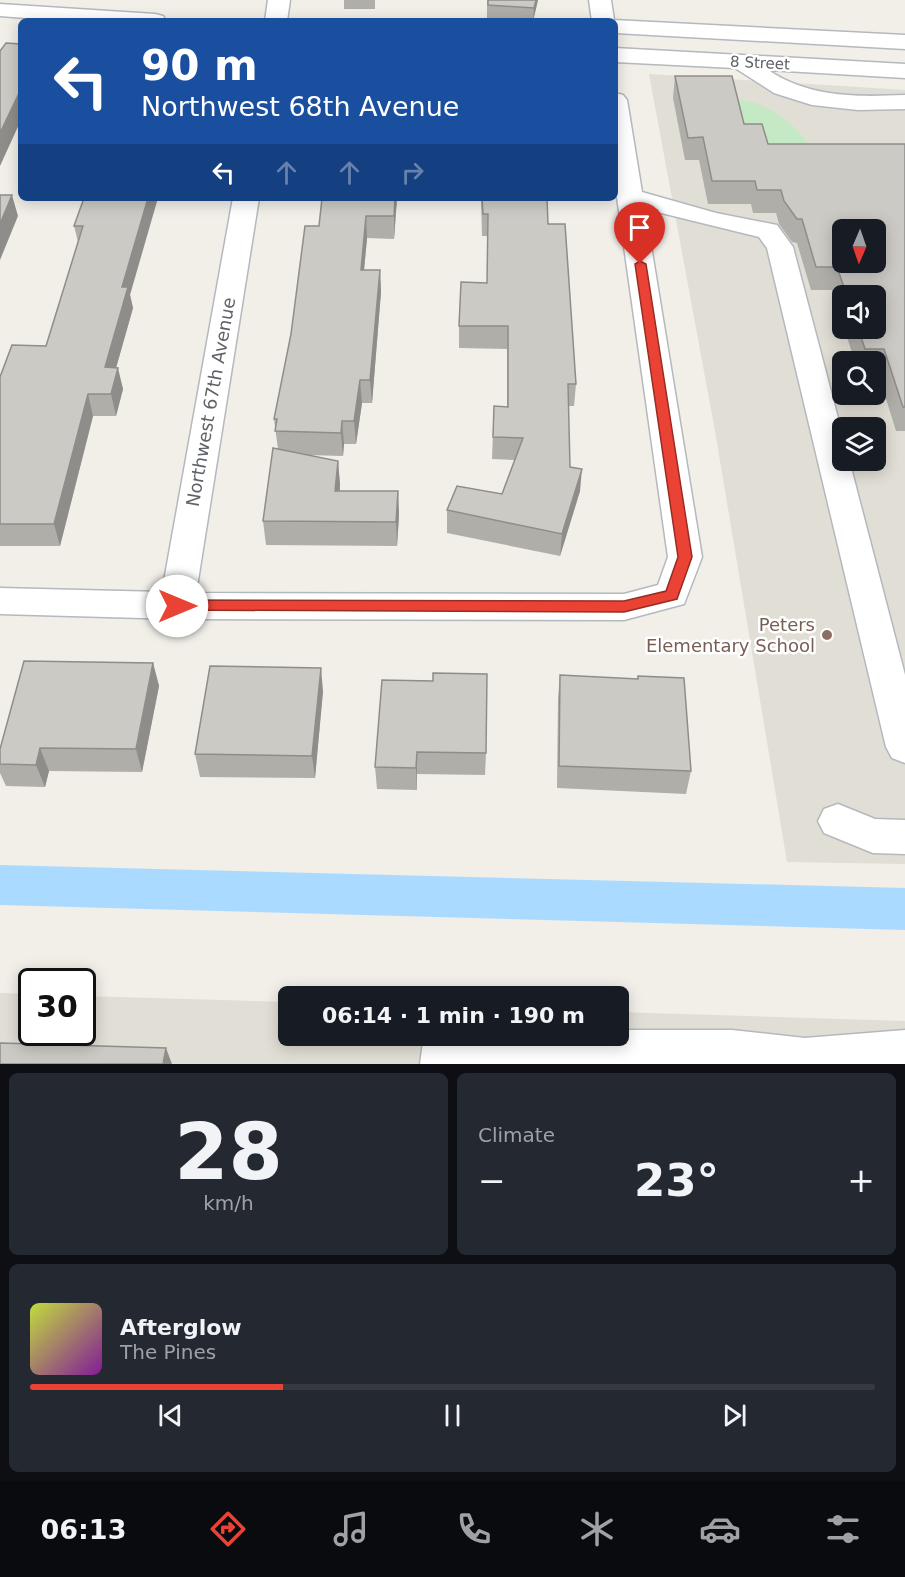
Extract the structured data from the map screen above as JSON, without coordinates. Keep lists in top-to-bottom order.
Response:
{
  "streets": {
    "street": ["8 Street", "Northwest 67th Avenue"]
  },
  "places": ["Peters Elementary School"],
  "north": "bottom",
  "page": {
    "turn": ["90 m", "Northwest 68th Avenue"],
    "limit": "30",
    "trip": "06:14 · 1 min · 190 m",
    "tile": [
      ["28", "km/h"],
      "Climate"
    ],
    "heat": ["−", "23°", "+"],
    "song": ["Afterglow", "The Pines"],
    "tabs": "06:13"
  }
}
